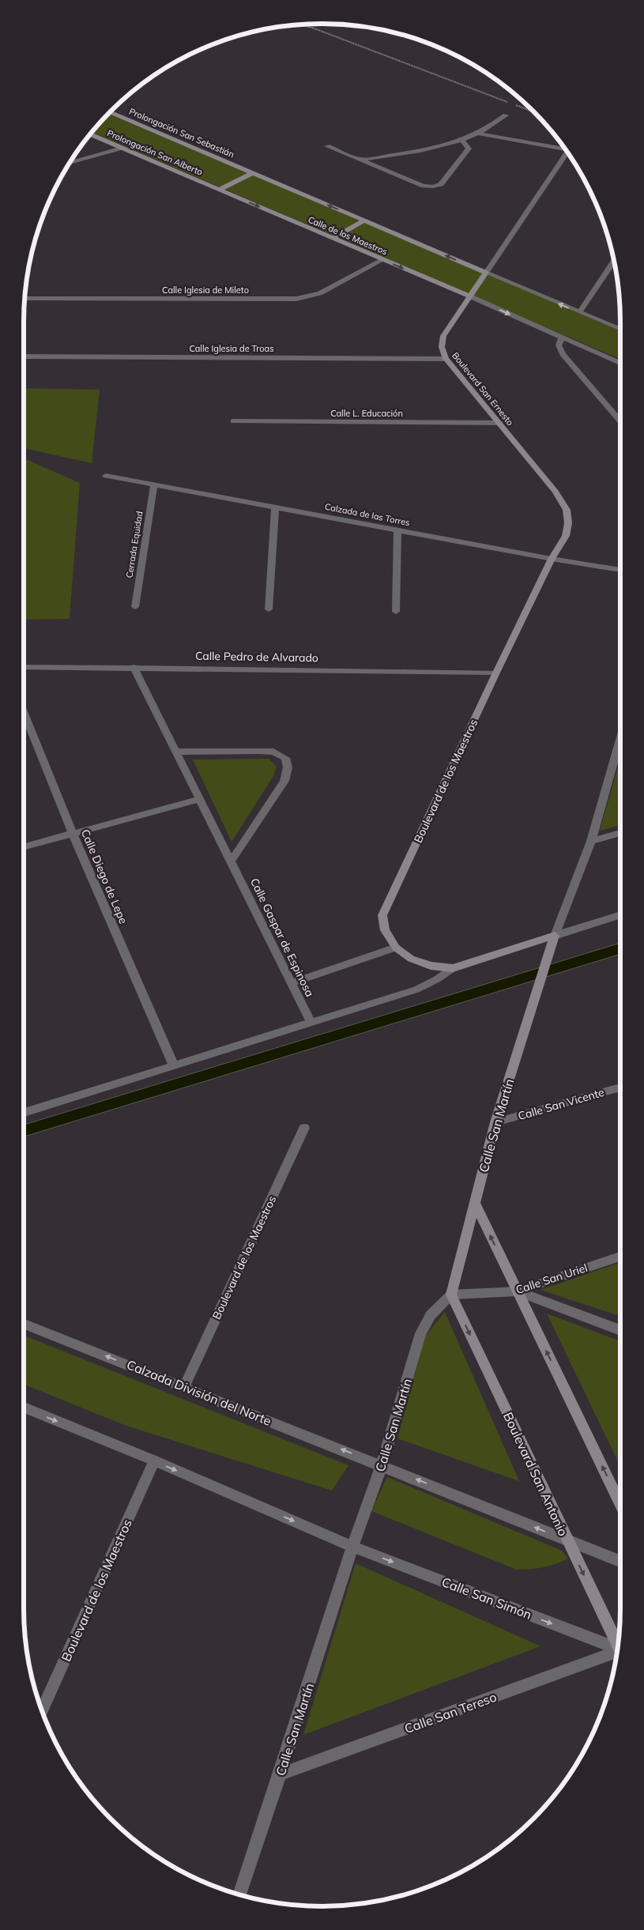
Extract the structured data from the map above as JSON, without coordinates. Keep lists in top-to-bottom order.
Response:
{
  "streets": {
    "main road": [
      "Prolongación San Sebastián",
      "Prolongación San Alberto",
      "Calle de los Maestros",
      "Boulevard San Ernesto",
      "Boulevard de los Maestros",
      "Calle San Martín",
      "Boulevard San Antonio"
    ],
    "street": [
      "Calle Iglesia de Mileto",
      "Calle Iglesia de Troas",
      "Calle L. Educación",
      "Calzada de las Torres",
      "Cerrada Equidad",
      "Calle Pedro de Alvarado",
      "Calle Diego de Lepe",
      "Calle Gaspar de Espinosa",
      "Calle San Vicente",
      "Calle San Uriel",
      "Calzada División del Norte",
      "Calle San Simón",
      "Calle San Tereso"
    ]
  },
  "crossings": [
    ["Prolongación San Sebastián", "Calle de los Maestros"],
    ["Prolongación San Alberto", "Calle de los Maestros"],
    ["Calle de los Maestros", "Calle Iglesia de Mileto"],
    ["Calle de los Maestros", "Boulevard San Ernesto"],
    ["Calle Iglesia de Troas", "Boulevard San Ernesto"],
    ["Boulevard San Ernesto", "Calle L. Educación"],
    ["Boulevard San Ernesto", "Calzada de las Torres"],
    ["Boulevard San Ernesto", "Boulevard de los Maestros"],
    ["Calzada de las Torres", "Cerrada Equidad"],
    ["Calzada de las Torres", "Boulevard de los Maestros"],
    ["Calle Pedro de Alvarado", "Boulevard de los Maestros"],
    ["Calle Pedro de Alvarado", "Calle Gaspar de Espinosa"],
    ["Boulevard de los Maestros", "Calzada División del Norte"],
    ["Calle San Vicente", "Calle San Martín"],
    ["Calle San Martín", "Calle San Uriel"],
    ["Calle San Martín", "Calzada División del Norte"],
    ["Calle San Martín", "Boulevard San Antonio"],
    ["Calle San Martín", "Calle San Simón"],
    ["Calle San Martín", "Calle San Tereso"],
    ["Calle San Uriel", "Boulevard San Antonio"]
  ]
}
